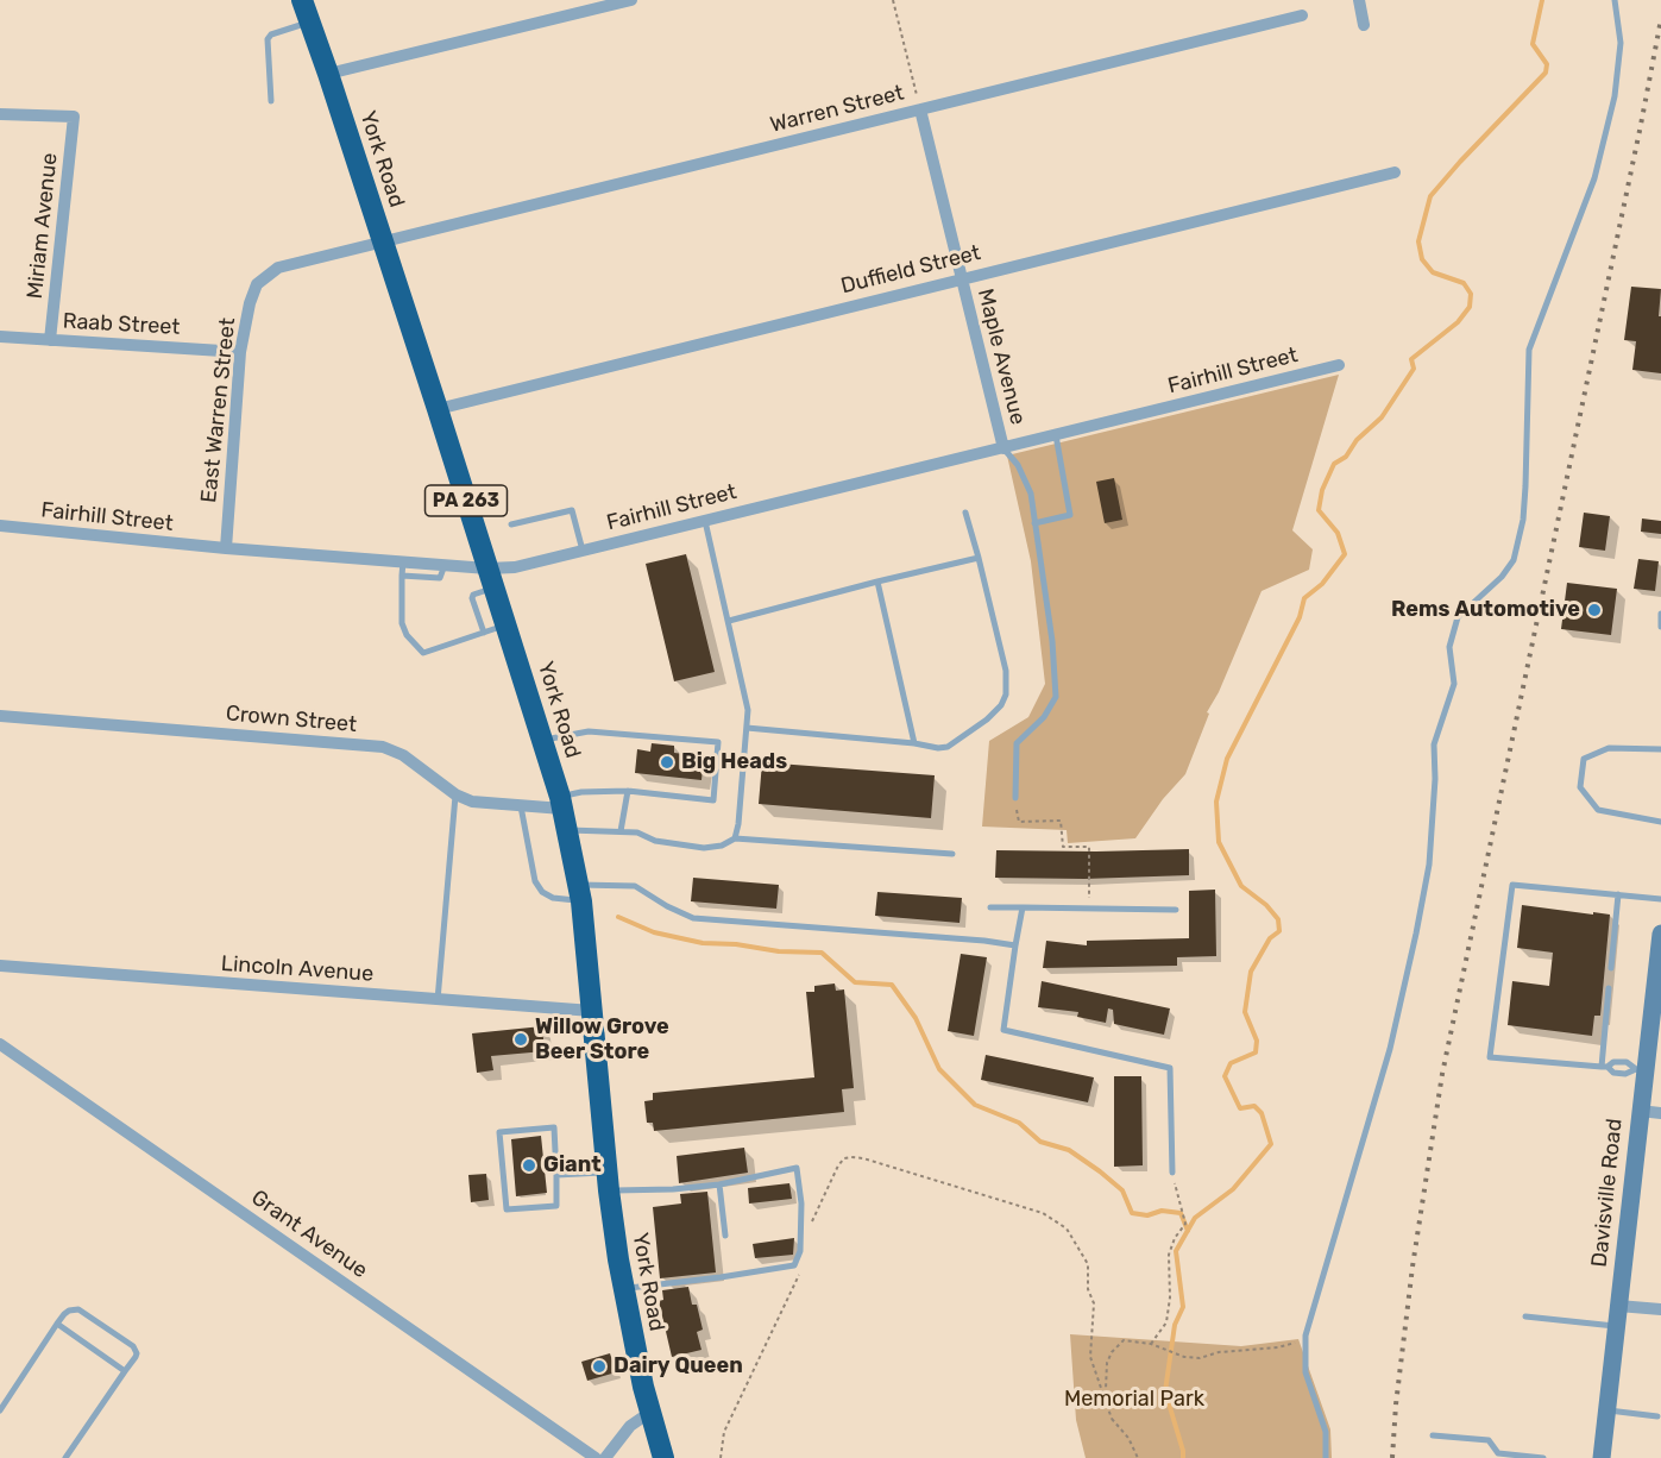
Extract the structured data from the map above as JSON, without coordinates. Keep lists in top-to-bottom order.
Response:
{
  "streets": {
    "highway": ["York Road", "PA 263"],
    "street": [
      "Warren Street",
      "Miriam Avenue",
      "Duffield Street",
      "Raab Street",
      "Maple Avenue",
      "Fairhill Street",
      "East Warren Street",
      "Crown Street",
      "Lincoln Avenue",
      "Davisville Road",
      "Grant Avenue"
    ]
  },
  "crossings": [
    ["Warren Street", "York Road"],
    ["Warren Street", "Maple Avenue"],
    ["Warren Street", "East Warren Street"],
    ["York Road", "Duffield Street"],
    ["York Road", "Fairhill Street"],
    ["York Road", "East Warren Street"],
    ["York Road", "Crown Street"],
    ["York Road", "Lincoln Avenue"],
    ["Miriam Avenue", "Raab Street"],
    ["Duffield Street", "Maple Avenue"],
    ["Raab Street", "East Warren Street"],
    ["Maple Avenue", "Fairhill Street"],
    ["Fairhill Street", "East Warren Street"]
  ],
  "parks": ["Memorial Park"],
  "places": [
    "Rems Automotive",
    "Big Heads",
    "Willow Grove Beer Store",
    "Giant",
    "Dairy Queen"
  ]
}
